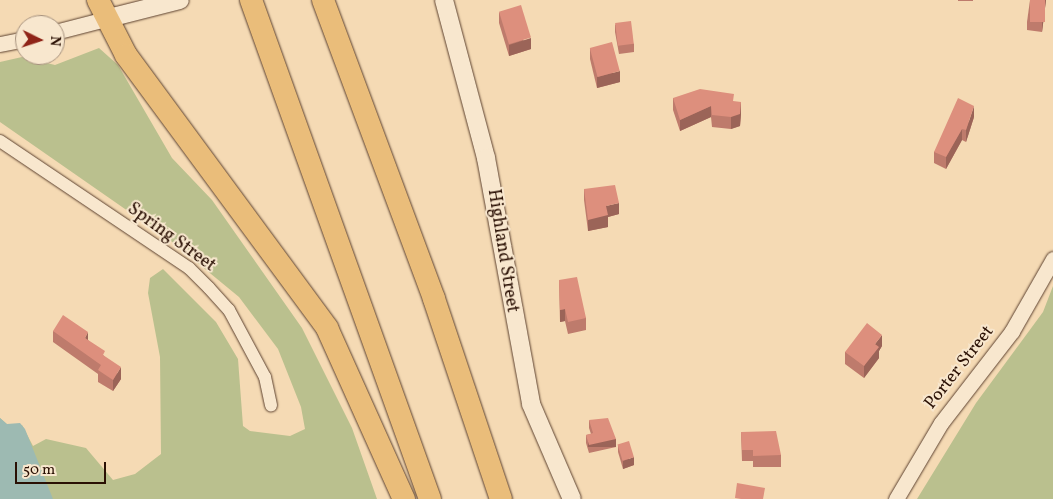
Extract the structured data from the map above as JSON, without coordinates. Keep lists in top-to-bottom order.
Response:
{
  "streets": {
    "main road": ["Highland Street"],
    "street": ["Spring Street", "Porter Street"]
  },
  "scale_bar": "50 m",
  "north": "right"
}
